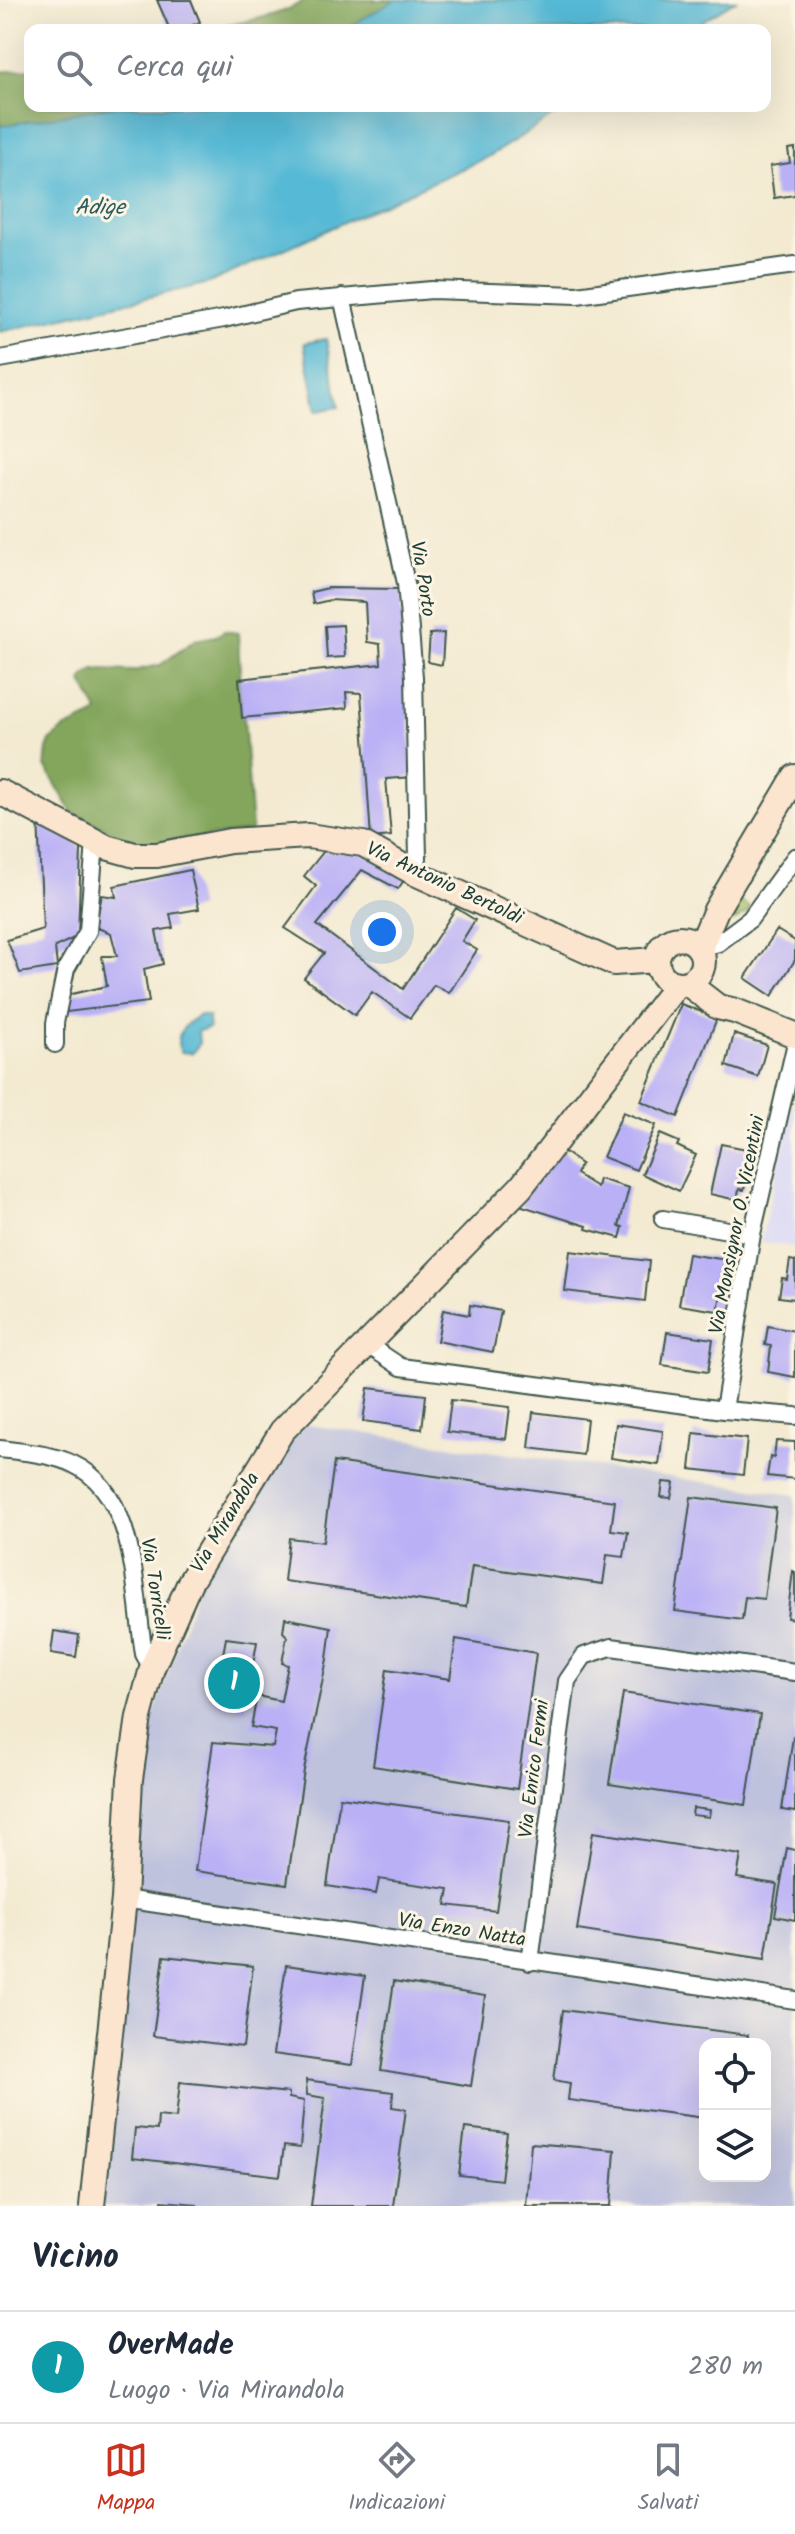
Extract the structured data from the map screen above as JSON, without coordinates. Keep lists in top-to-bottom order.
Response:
{
  "streets": {
    "street": [
      "Via Porto",
      "Via Antonio Bertoldi",
      "Via Monsignor O. Vicentini",
      "Via Mirandola",
      "Via Torricelli",
      "Via Enrico Fermi",
      "Via Enzo Natta"
    ]
  },
  "crossings": [
    ["Via Porto", "Via Antonio Bertoldi"],
    ["Via Mirandola", "Via Torricelli"],
    ["Via Mirandola", "Via Enzo Natta"],
    ["Via Enrico Fermi", "Via Enzo Natta"]
  ],
  "water": ["Adige"],
  "page": {
    "search": "Cerca qui",
    "pins": "1",
    "heading": "Vicino",
    "list": [
      {
        "mark": "1",
        "name": "OverMade",
        "note": "Luogo · Via Mirandola",
        "value": "280 m"
      }
    ],
    "nav": ["Mappa", "Indicazioni", "Salvati"]
  }
}
